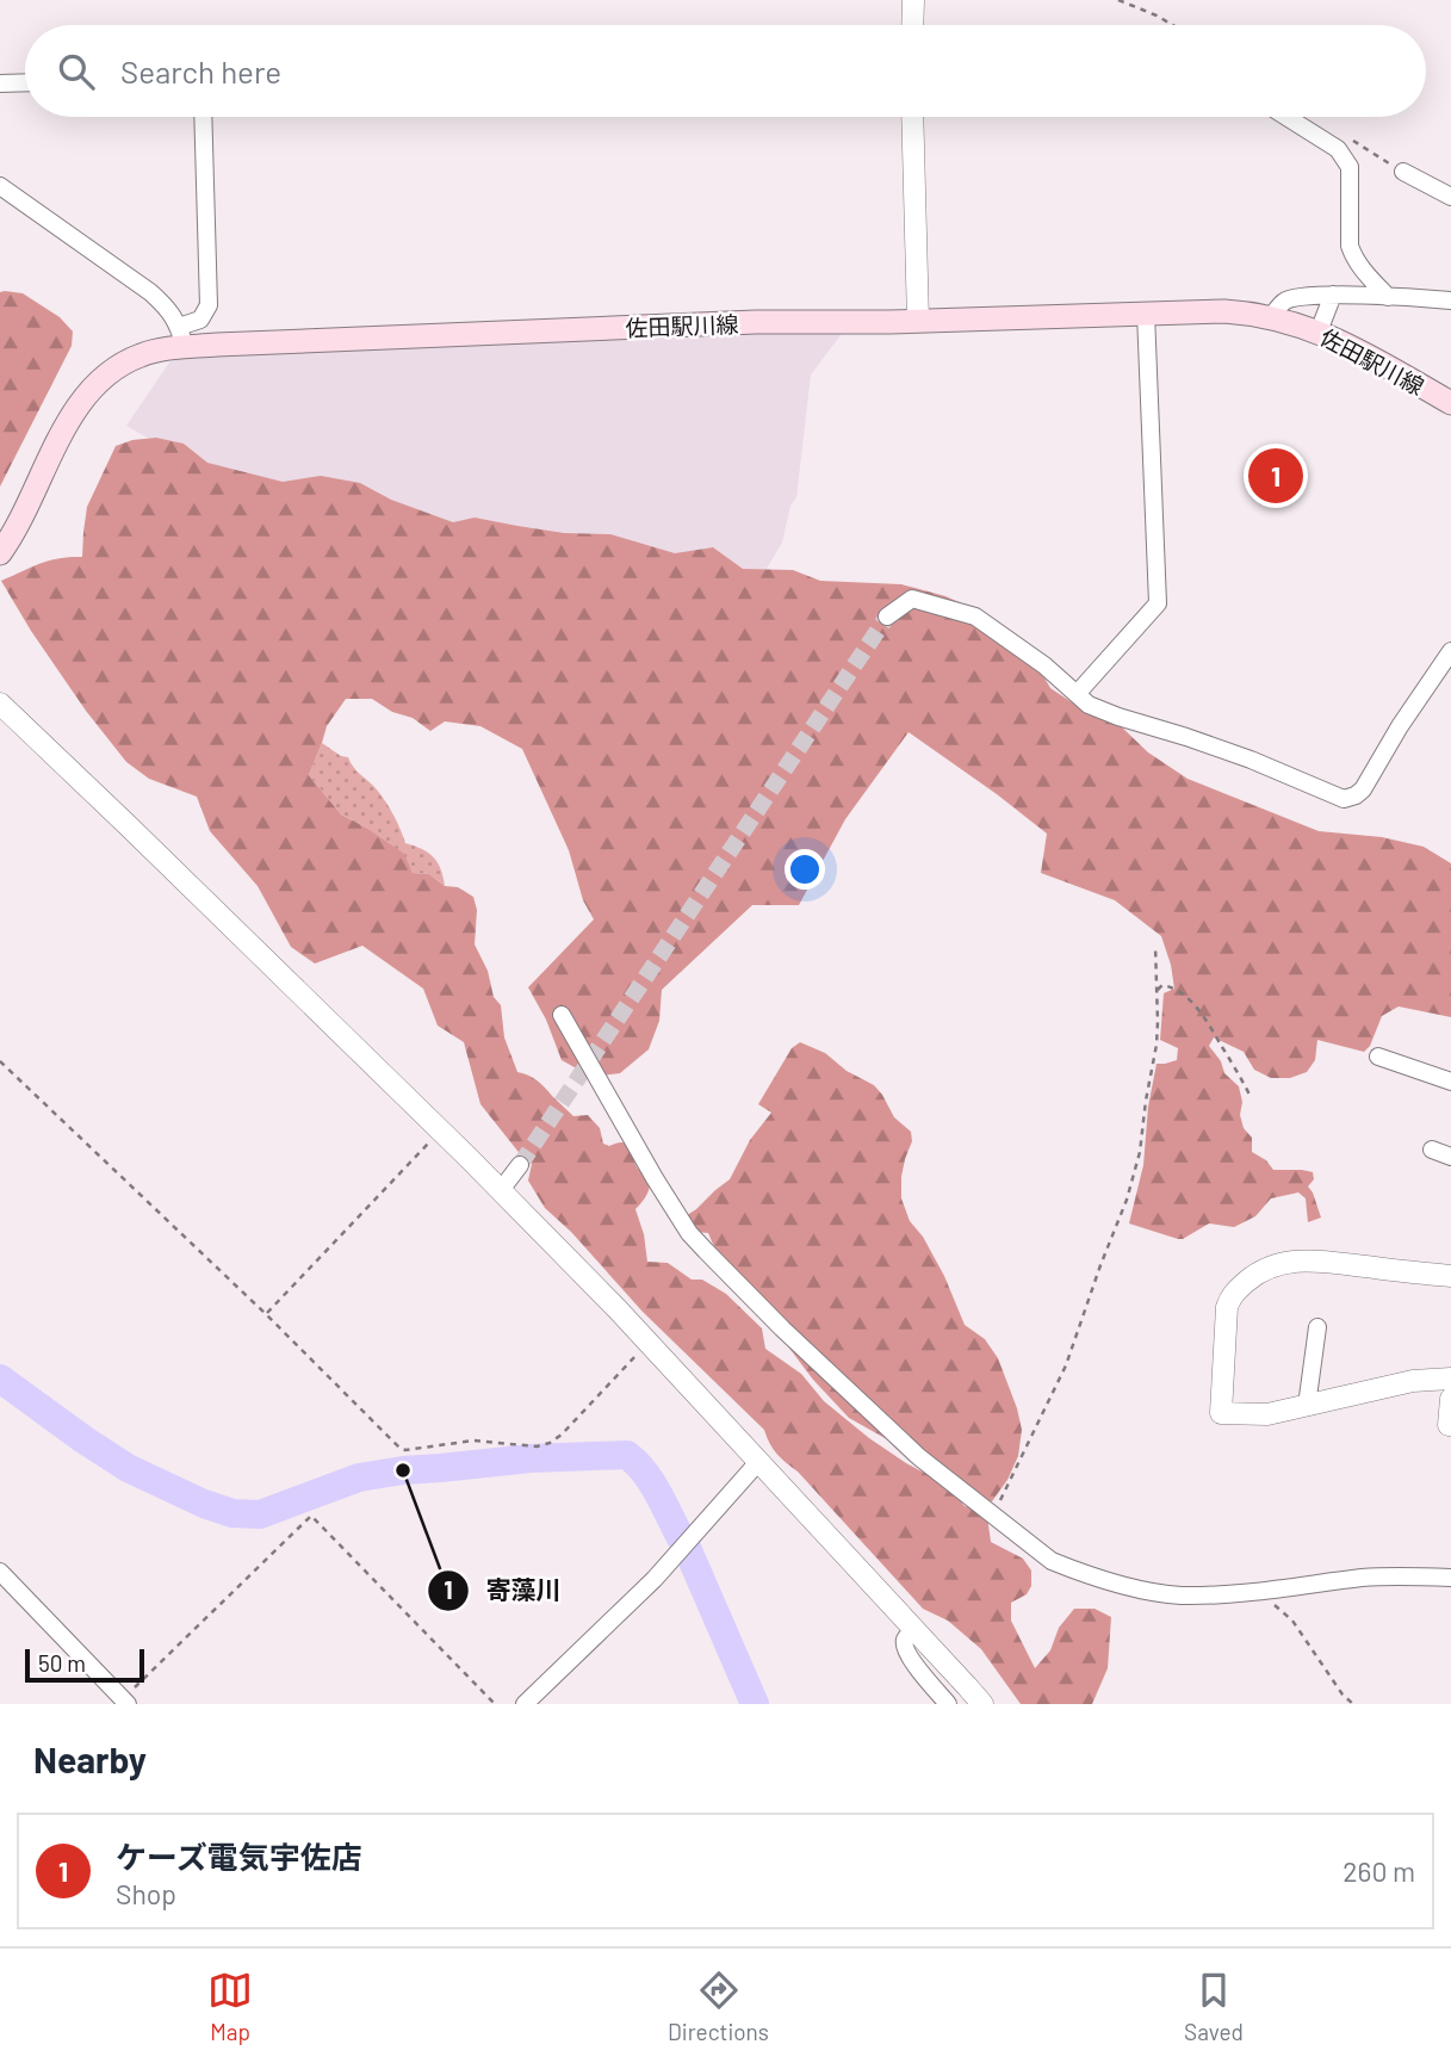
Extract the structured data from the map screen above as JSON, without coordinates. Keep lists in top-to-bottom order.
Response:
{
  "streets": {
    "main road": ["佐田駅川線"]
  },
  "places": ["寄藻川"],
  "scale_bar": "50 m",
  "page": {
    "search": "Search here",
    "pins": "1",
    "scale": "50 m",
    "heading": "Nearby",
    "list": [
      {
        "mark": "1",
        "name": "ケーズ電気宇佐店",
        "note": "Shop",
        "value": "260 m"
      }
    ],
    "nav": ["Map", "Directions", "Saved"]
  }
}
